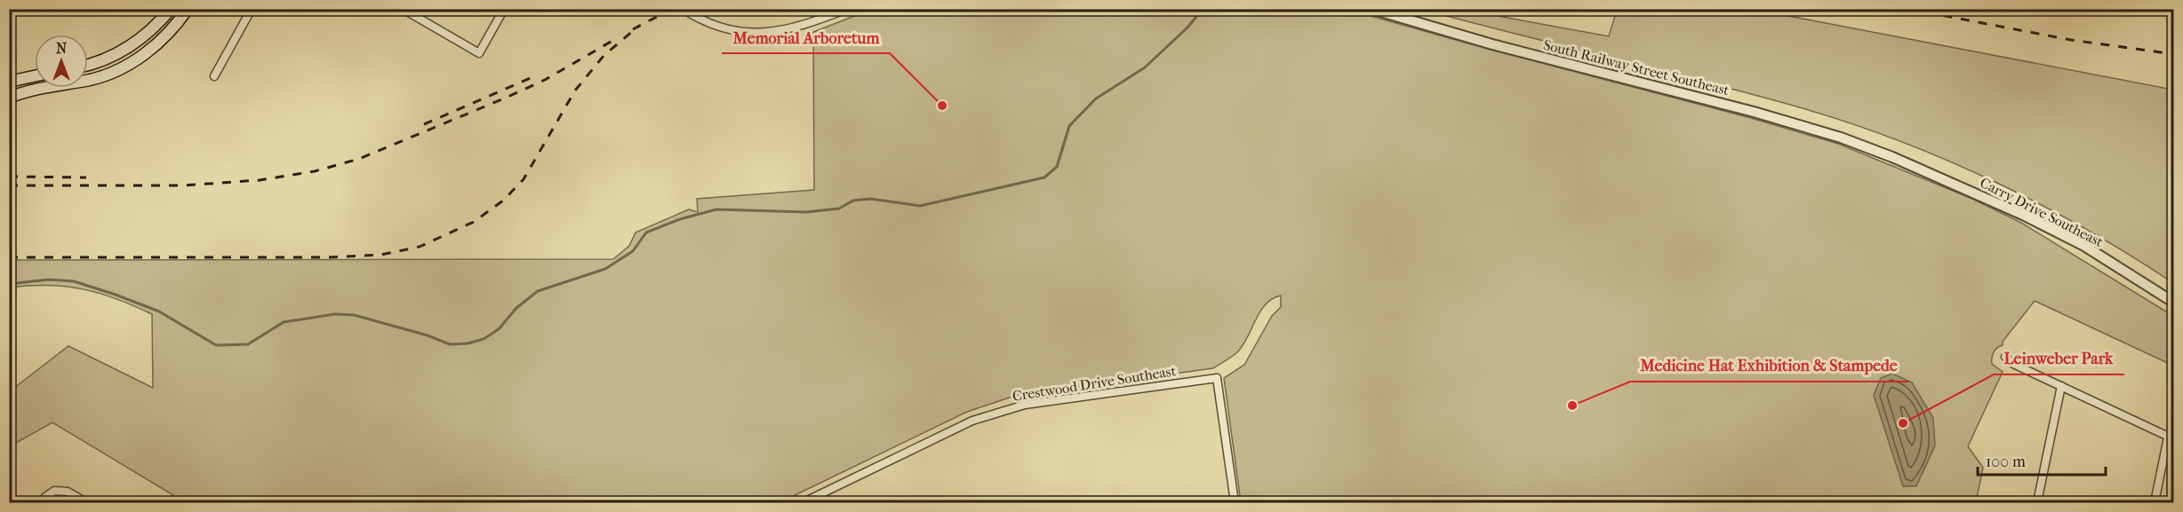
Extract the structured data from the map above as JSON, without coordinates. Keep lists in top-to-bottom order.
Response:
{
  "streets": {
    "street": ["South Railway Street Southeast", "Carry Drive Southeast", "Crestwood Drive Southeast"]
  },
  "crossings": [
    ["South Railway Street Southeast", "Carry Drive Southeast"]
  ],
  "places": ["Memorial Arboretum", "Medicine Hat Exhibition & Stampede", "Leinweber Park"],
  "scale_bar": "100 m",
  "north": "top"
}
